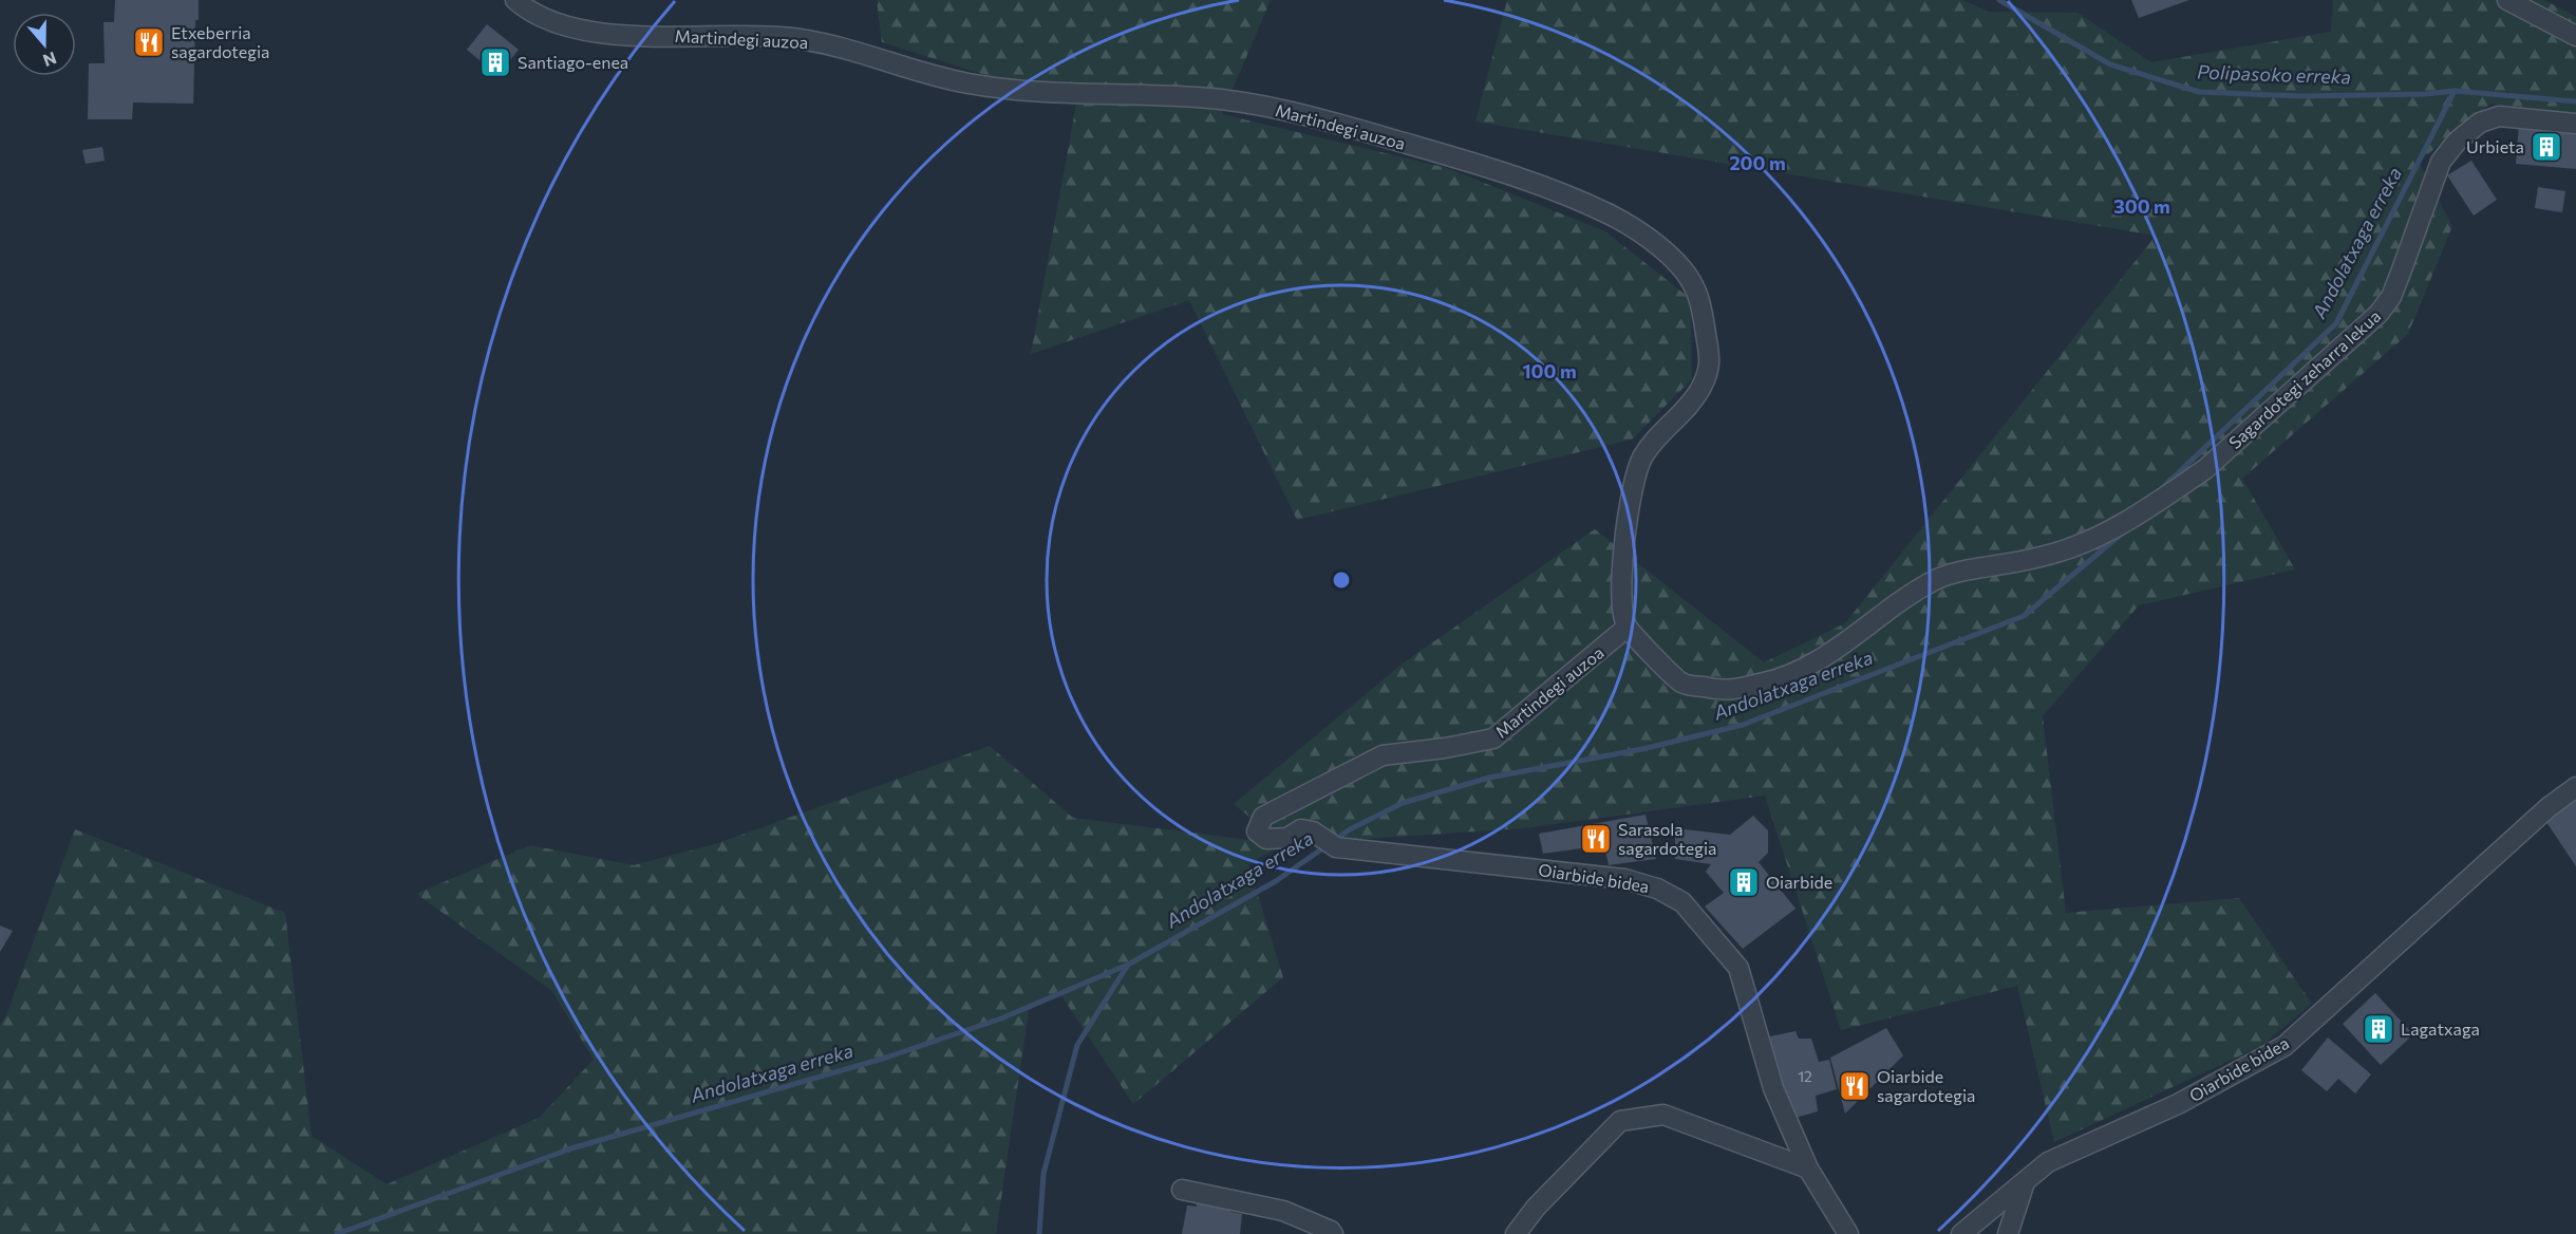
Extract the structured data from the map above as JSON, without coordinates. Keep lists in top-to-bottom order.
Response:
{
  "streets": {
    "street": ["Martindegi auzoa", "Sagardotegi zeharra lekua", "Oiarbide bidea"]
  },
  "crossings": [
    ["Martindegi auzoa", "Sagardotegi zeharra lekua"],
    ["Martindegi auzoa", "Oiarbide bidea"]
  ],
  "water": ["Polipasoko erreka", "Andolatxaga erreka"],
  "places": {
    "restaurant": ["Etxeberria sagardotegia", "Sarasola sagardotegia", "Oiarbide sagardotegia"],
    "building": [
      "Santiago-enea",
      "Urbieta",
      "Oiarbide",
      "Lagatxaga"
    ]
  },
  "house_numbers": ["12"],
  "north": "bottom",
  "rings": ["200 m", "300 m", "100 m"]
}
